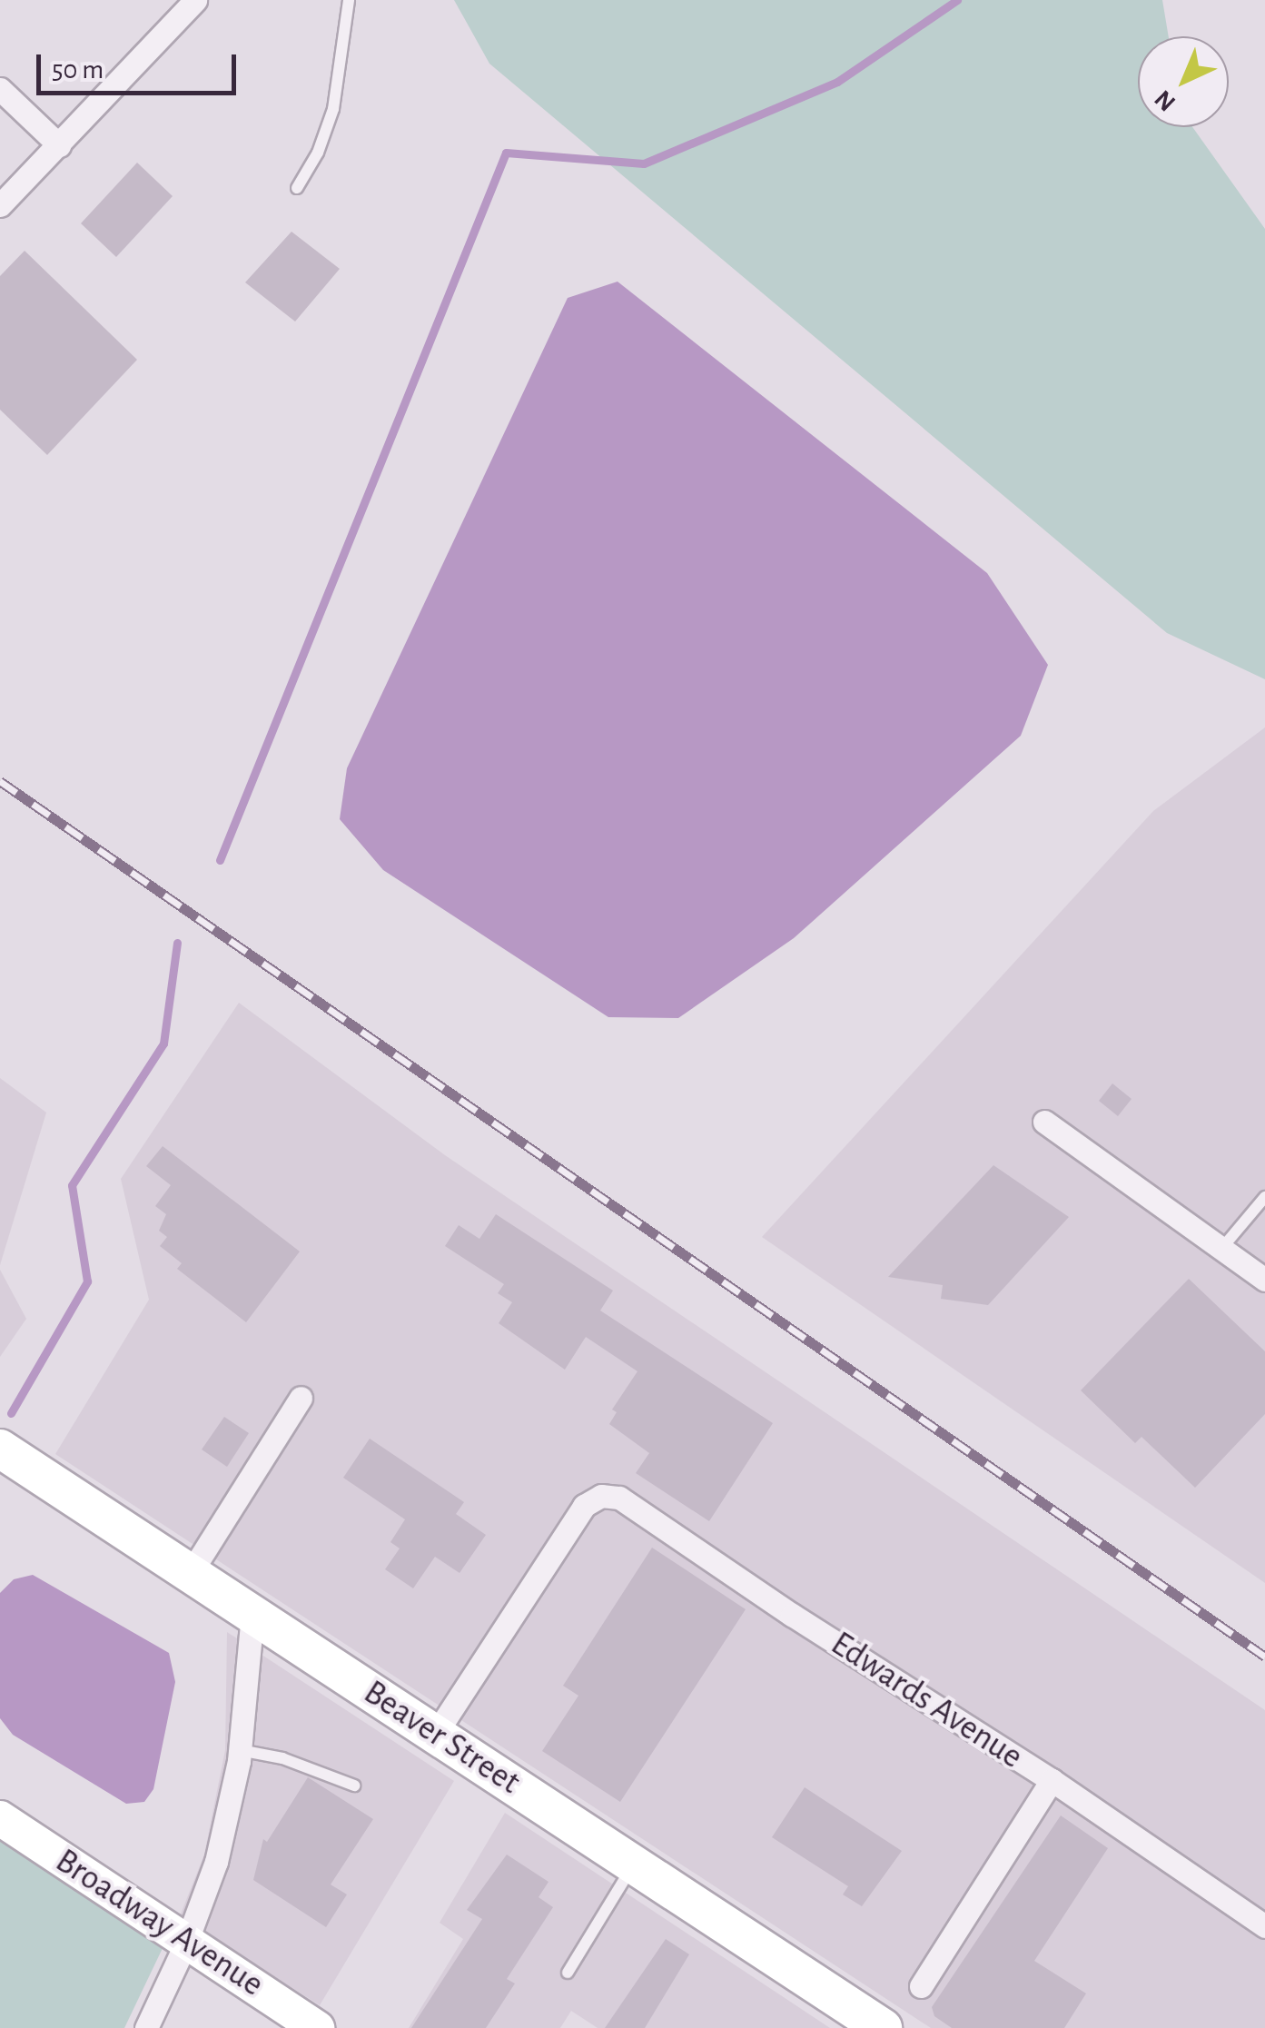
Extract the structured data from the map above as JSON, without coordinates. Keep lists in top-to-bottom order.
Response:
{
  "streets": {
    "main road": ["Beaver Street"],
    "street": ["Edwards Avenue", "Broadway Avenue"]
  },
  "crossings": [
    ["Edwards Avenue", "Beaver Street"]
  ],
  "scale_bar": "50 m",
  "north": "bottom left"
}
